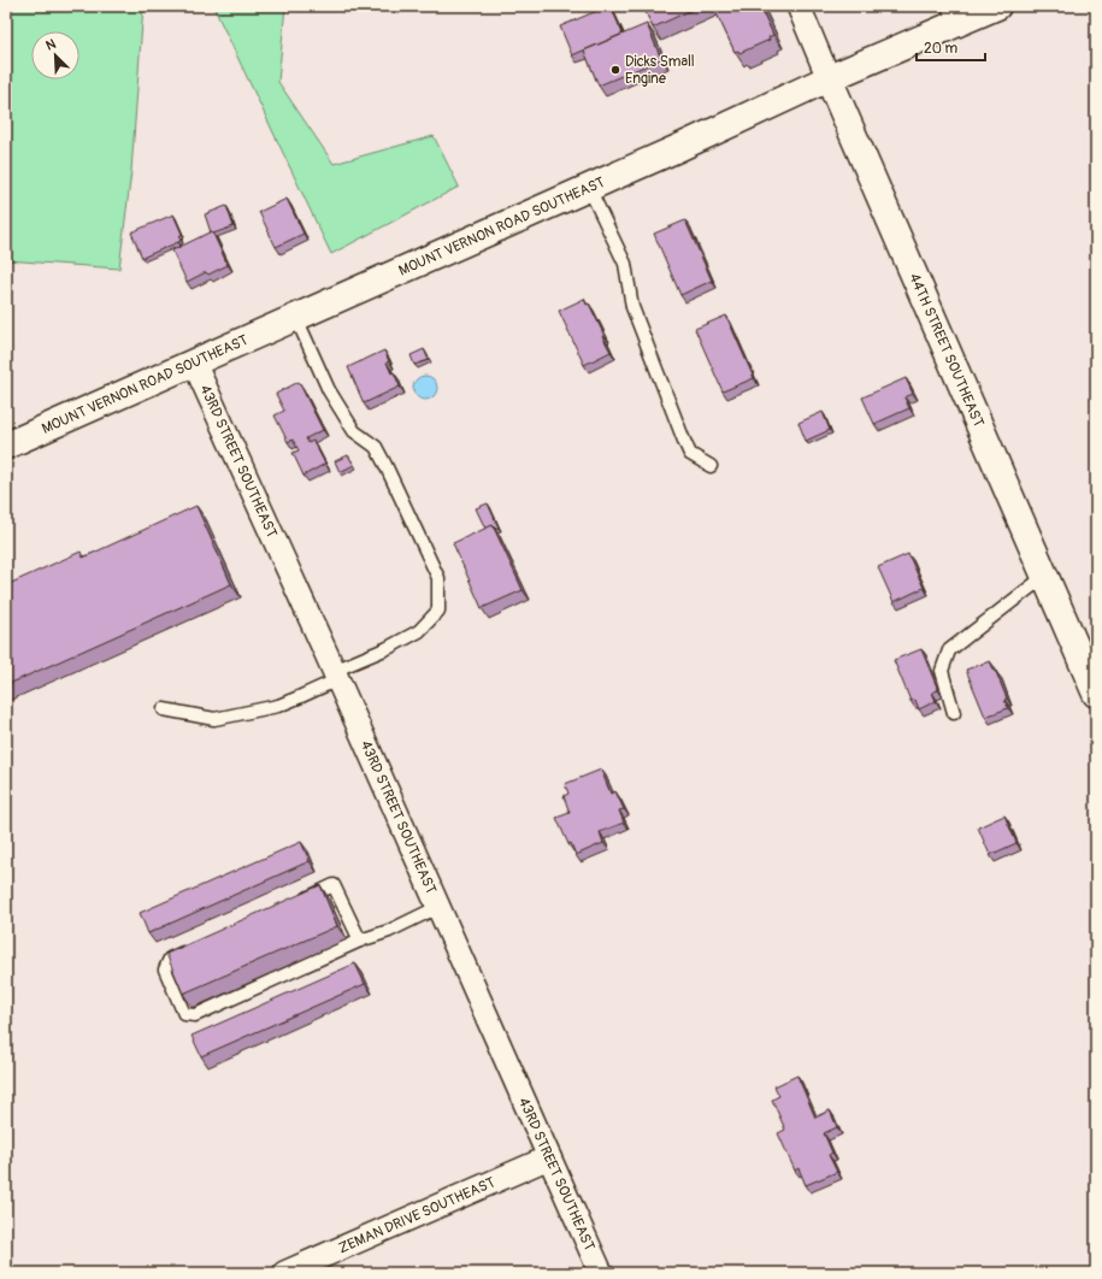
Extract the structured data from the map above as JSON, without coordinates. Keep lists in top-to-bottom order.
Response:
{
  "streets": {
    "main road": ["MOUNT VERNON ROAD SOUTHEAST", "44TH STREET SOUTHEAST"],
    "street": ["43RD STREET SOUTHEAST", "ZEMAN DRIVE SOUTHEAST"]
  },
  "crossings": [
    ["MOUNT VERNON ROAD SOUTHEAST", "44TH STREET SOUTHEAST"],
    ["MOUNT VERNON ROAD SOUTHEAST", "43RD STREET SOUTHEAST"],
    ["43RD STREET SOUTHEAST", "ZEMAN DRIVE SOUTHEAST"]
  ],
  "places": ["Dicks Small Engine"],
  "scale_bar": "20 m",
  "north": "top left"
}
